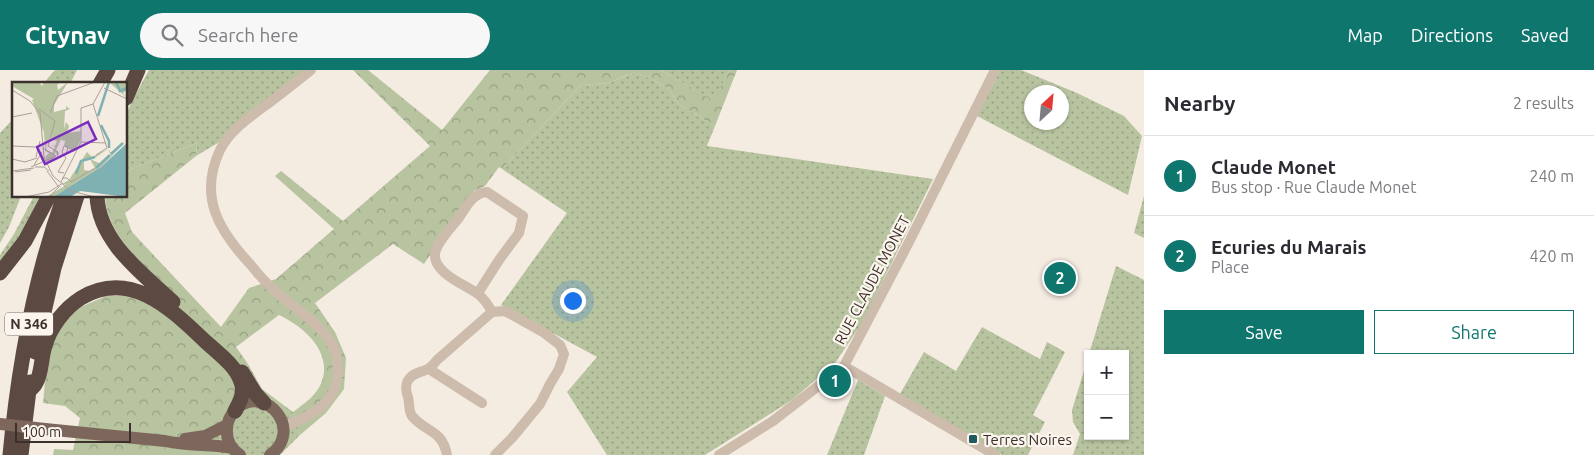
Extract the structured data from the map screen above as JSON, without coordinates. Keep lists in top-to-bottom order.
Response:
{
  "streets": {
    "highway": ["N 346"],
    "street": ["RUE CLAUDE MONET"]
  },
  "places": {
    "transit": ["Terres Noires"]
  },
  "scale_bar": "100 m",
  "north": "top right",
  "page": {
    "header": "Citynav",
    "search": "Search here",
    "nav": ["Map", "Directions", "Saved"],
    "heading": ["Nearby", "2 results"],
    "list": [
      {
        "mark": "1",
        "name": "Claude Monet",
        "note": "Bus stop · Rue Claude Monet",
        "value": "240 m"
      },
      {
        "mark": "2",
        "name": "Ecuries du Marais",
        "note": "Place",
        "value": "420 m"
      }
    ],
    "pins": ["2", "1"],
    "buttons": ["Save", "Share"],
    "map_buttons": ["+", "−"],
    "scale": "100 m"
  }
}
